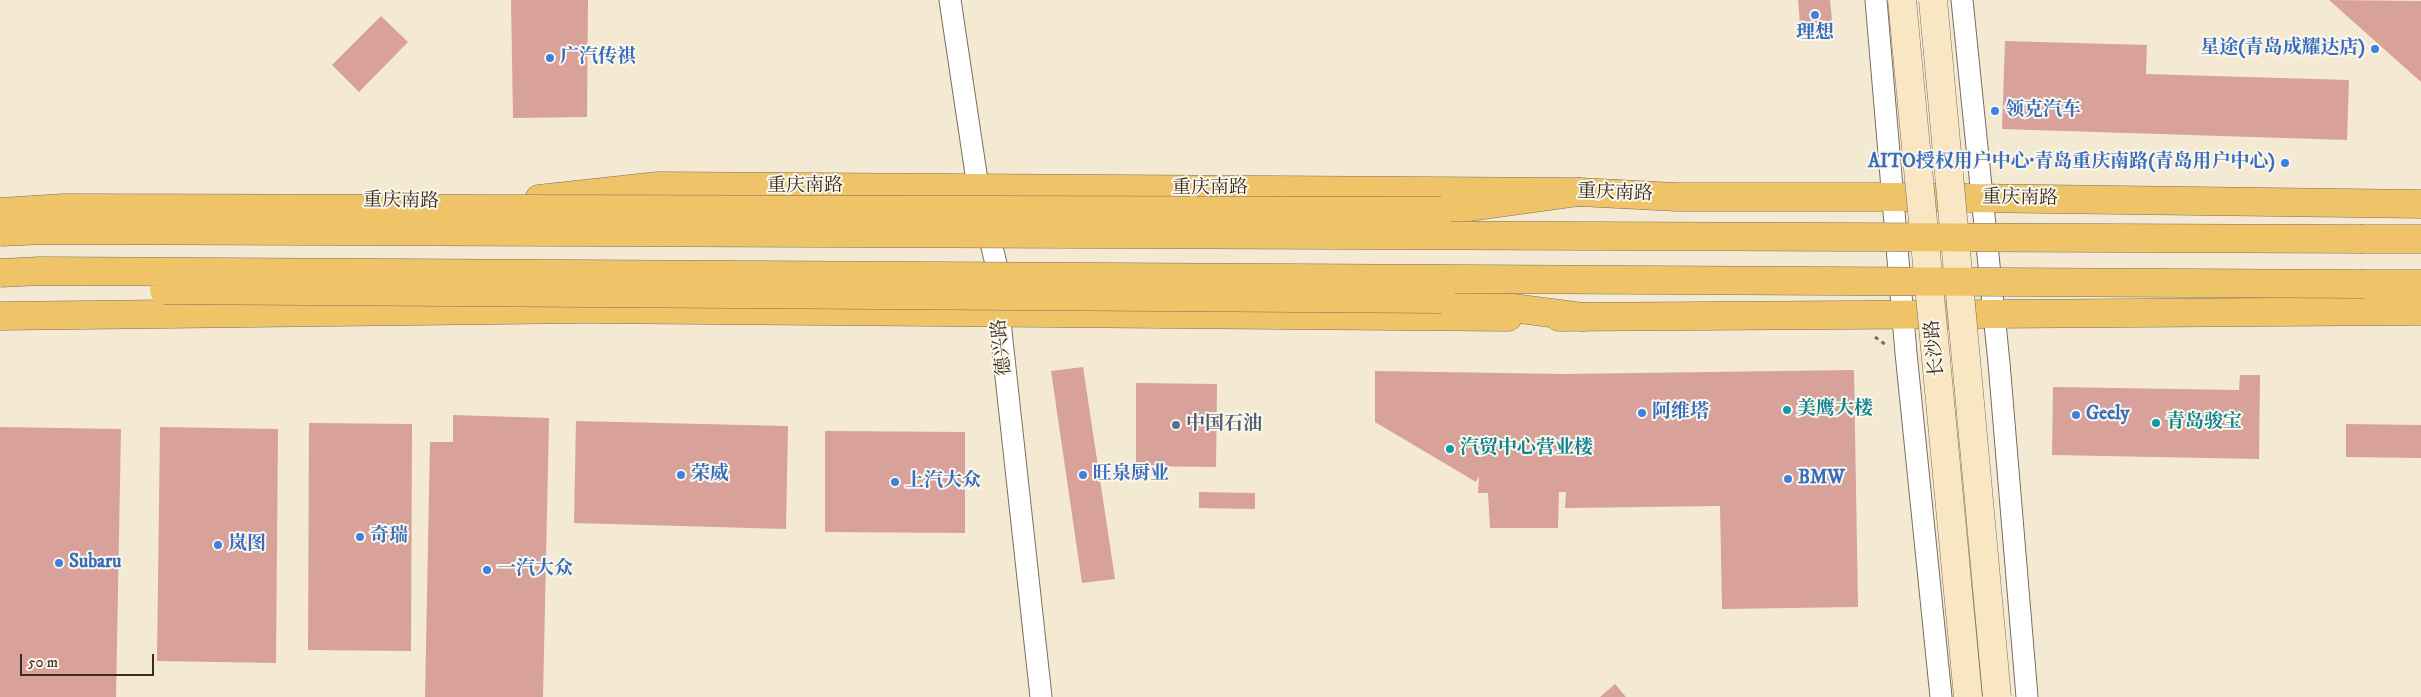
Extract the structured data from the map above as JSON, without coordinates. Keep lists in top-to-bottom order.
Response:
{
  "streets": {
    "main road": ["重庆南路", "长沙路"],
    "street": ["德兴路"]
  },
  "crossings": [
    ["重庆南路", "德兴路"],
    ["重庆南路", "长沙路"]
  ],
  "places": [
    "理想",
    "星途(青岛成耀达店)",
    "广汽传祺",
    "领克汽车",
    "AITO授权用户中心·青岛重庆南路(青岛用户中心)",
    "美鹰大楼",
    "阿维塔",
    "Geely",
    "青岛骏宝",
    "中国石油",
    "汽贸中心营业楼",
    "荣威",
    "旺泉厨业",
    "BMW",
    "上汽大众",
    "奇瑞",
    "岚图",
    "Subaru",
    "一汽大众"
  ],
  "scale_bar": "50 m"
}
